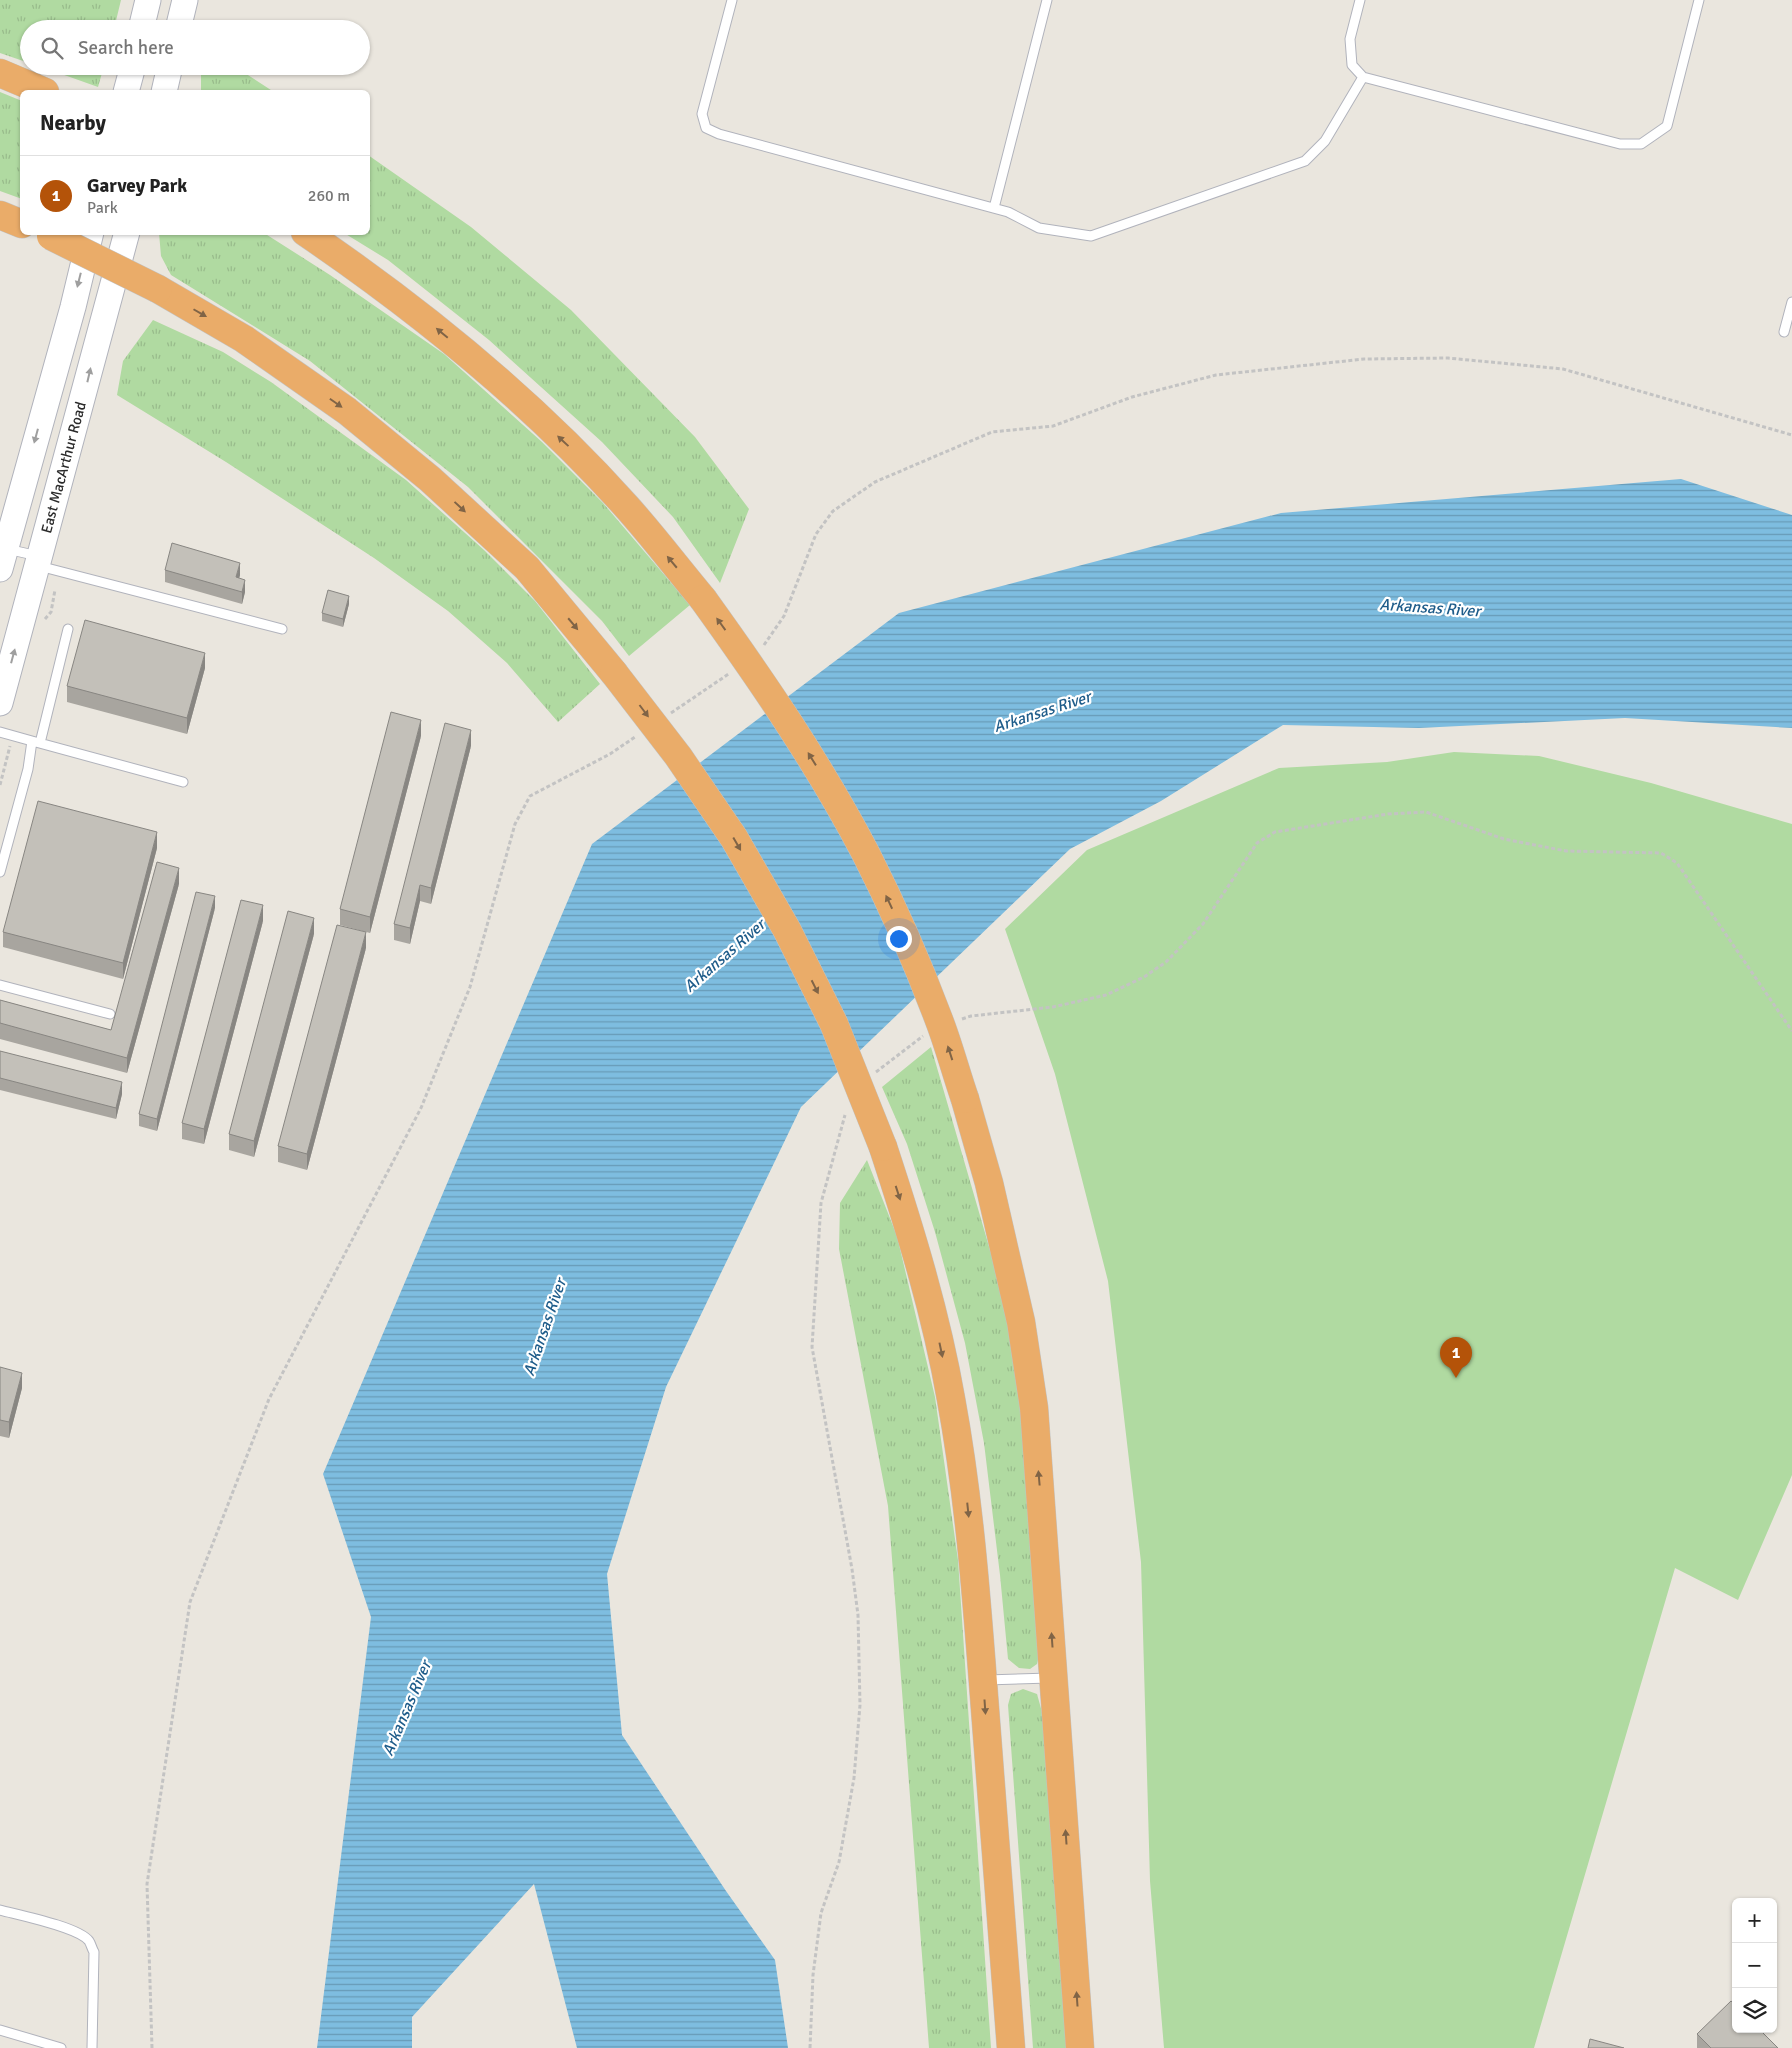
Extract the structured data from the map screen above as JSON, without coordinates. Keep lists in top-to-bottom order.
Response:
{
  "streets": {
    "street": ["East MacArthur Road"]
  },
  "water": ["Arkansas River"],
  "page": {
    "search": "Search here",
    "heading": "Nearby",
    "list": [
      {
        "mark": "1",
        "name": "Garvey Park",
        "note": "Park",
        "value": "260 m"
      }
    ],
    "pins": "1",
    "map_buttons": ["+", "−"]
  }
}
